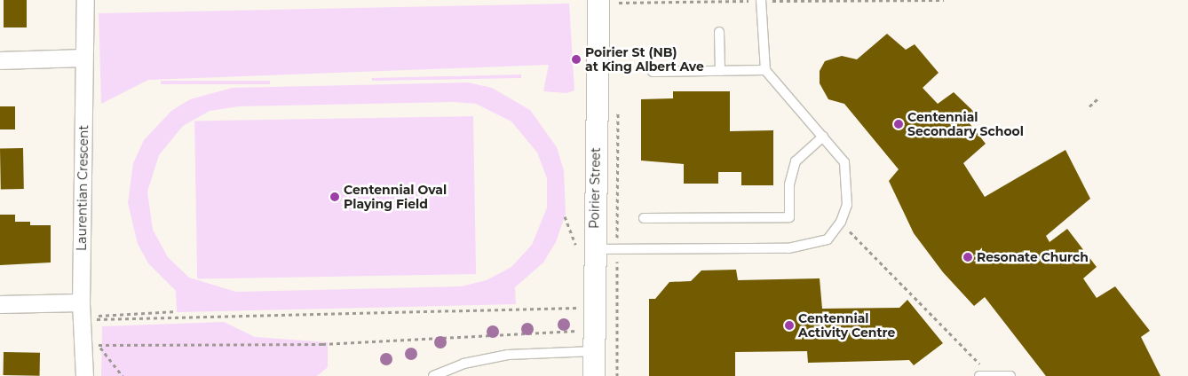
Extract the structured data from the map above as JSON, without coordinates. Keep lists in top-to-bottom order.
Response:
{
  "streets": {
    "street": ["Laurentian Crescent", "Poirier Street"]
  },
  "places": [
    "Poirier St (NB) at King Albert Ave",
    "Centennial Secondary School",
    "Centennial Oval Playing Field",
    "Resonate Church",
    "Centennial Activity Centre"
  ]
}
